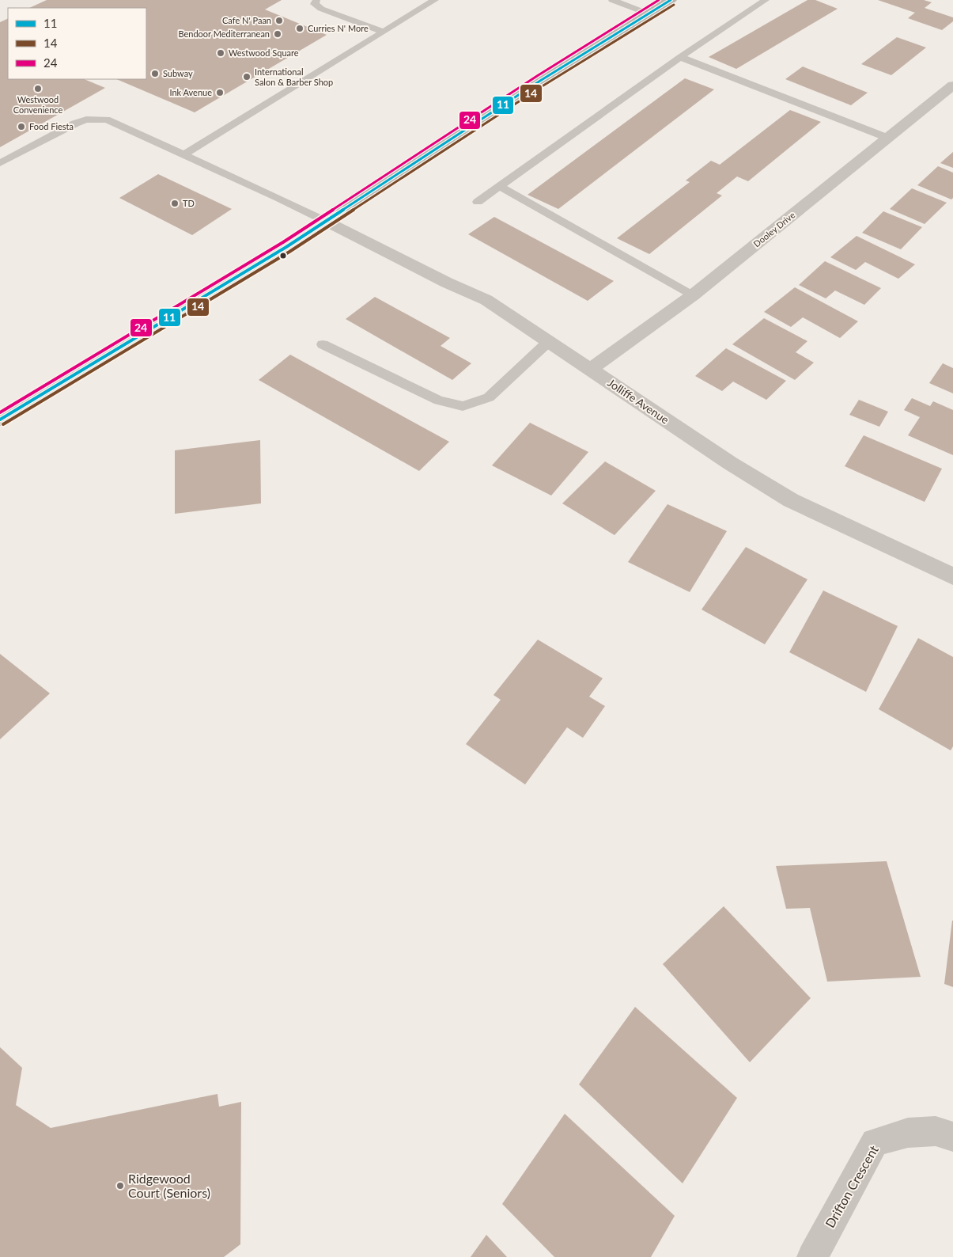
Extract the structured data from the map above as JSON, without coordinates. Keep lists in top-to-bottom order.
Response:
{
  "streets": {
    "street": ["Dooley Drive", "Jolliffe Avenue", "Drifton Crescent"]
  },
  "crossings": [
    ["Dooley Drive", "Jolliffe Avenue"]
  ],
  "places": [
    "Cafe N' Paan",
    "Curries N' More",
    "Bendoor Mediterranean",
    "Westwood Square",
    "Subway",
    "International Salon & Barber Shop",
    "Westwood Convenience",
    "Ink Avenue",
    "Food Fiesta",
    "TD",
    "Ridgewood Court (Seniors)"
  ],
  "lines": ["transit line 11", "transit line 24", "transit line 14"],
  "legend": ["11", "14", "24"]
}
